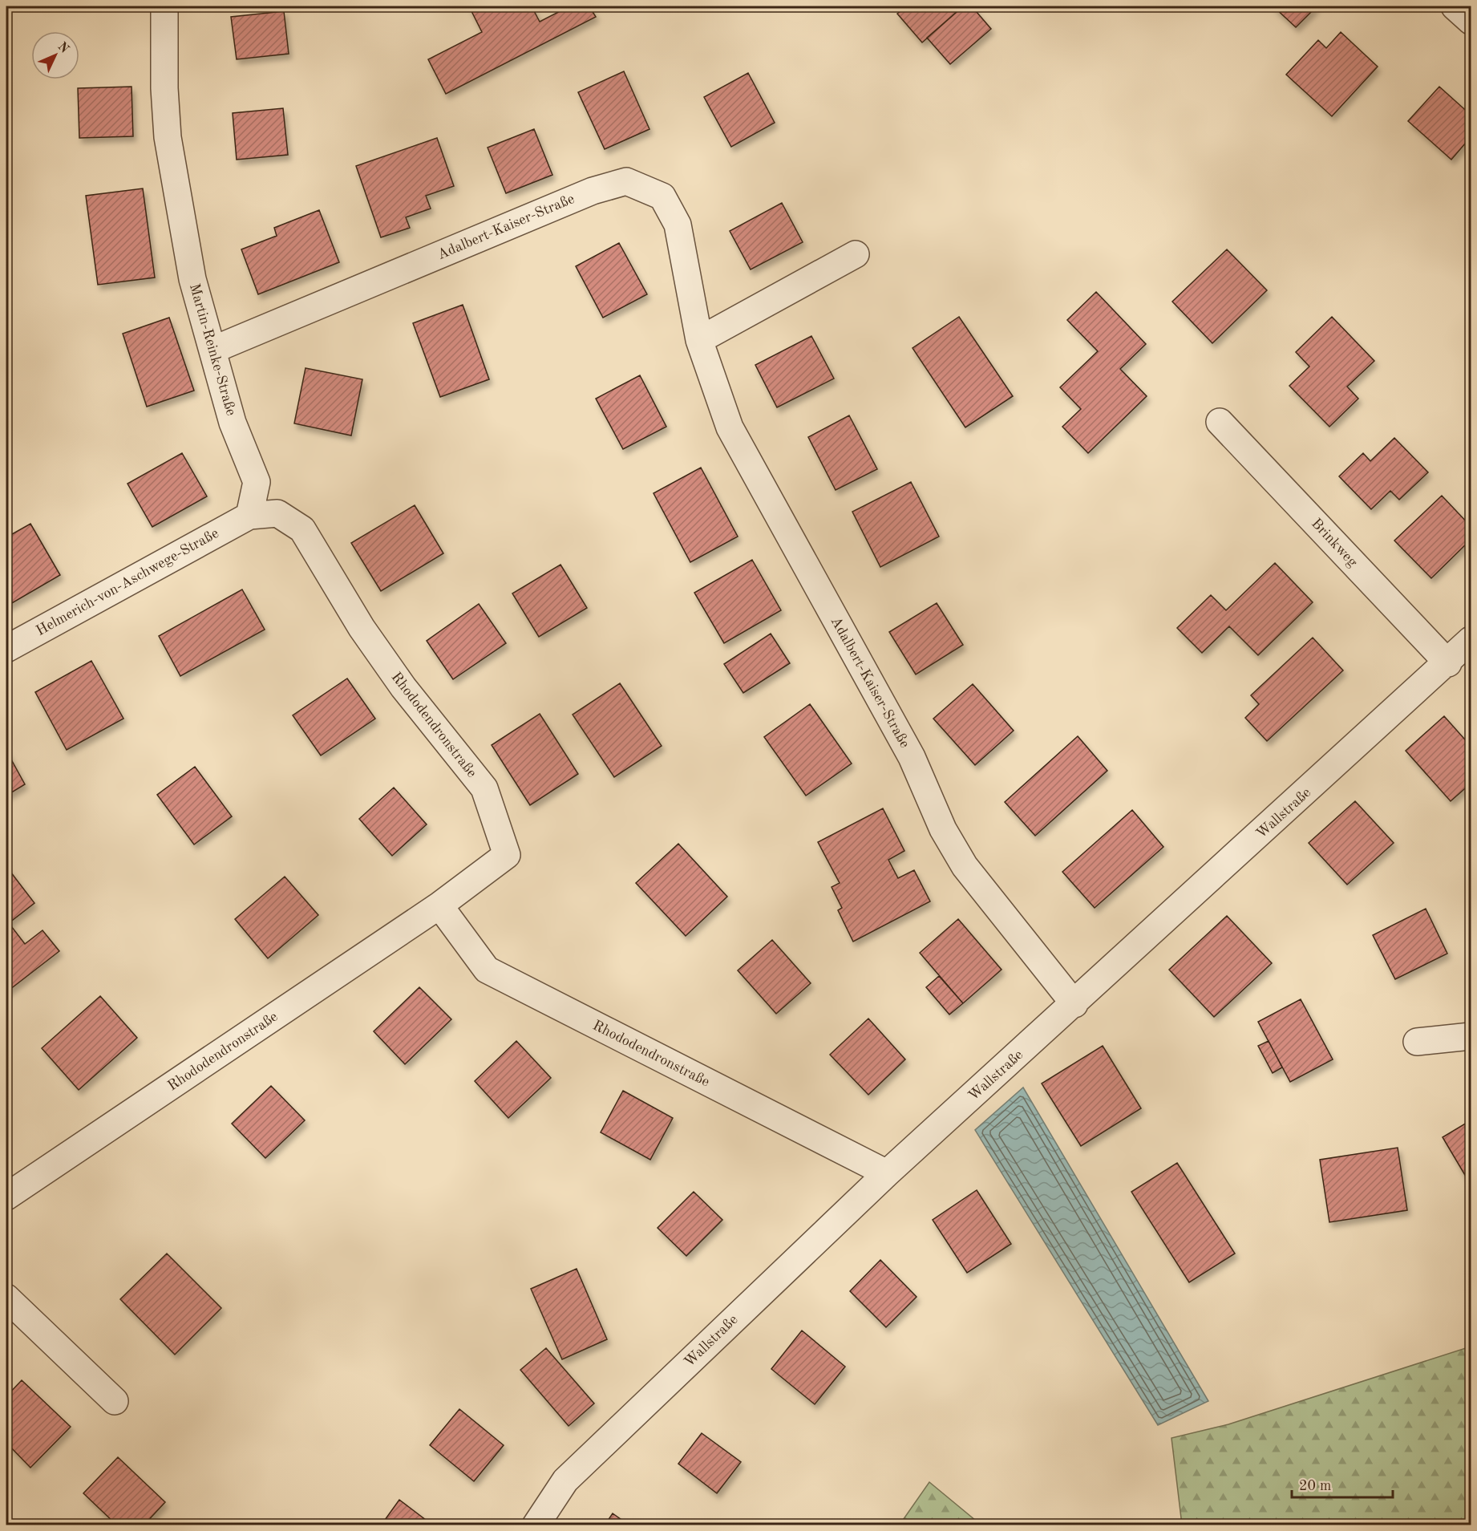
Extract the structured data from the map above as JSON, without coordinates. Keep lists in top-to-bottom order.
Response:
{
  "streets": {
    "street": [
      "Adalbert-Kaiser-Straße",
      "Martin-Reinke-Straße",
      "Brinkweg",
      "Helmerich-von-Aschwege-Straße",
      "Rhododendronstraße",
      "Wallstraße"
    ]
  },
  "crossings": [
    ["Adalbert-Kaiser-Straße", "Martin-Reinke-Straße"],
    ["Adalbert-Kaiser-Straße", "Wallstraße"],
    ["Martin-Reinke-Straße", "Helmerich-von-Aschwege-Straße"],
    ["Martin-Reinke-Straße", "Rhododendronstraße"],
    ["Brinkweg", "Wallstraße"],
    ["Helmerich-von-Aschwege-Straße", "Rhododendronstraße"],
    ["Rhododendronstraße", "Wallstraße"]
  ],
  "scale_bar": "20 m",
  "north": "top right"
}
